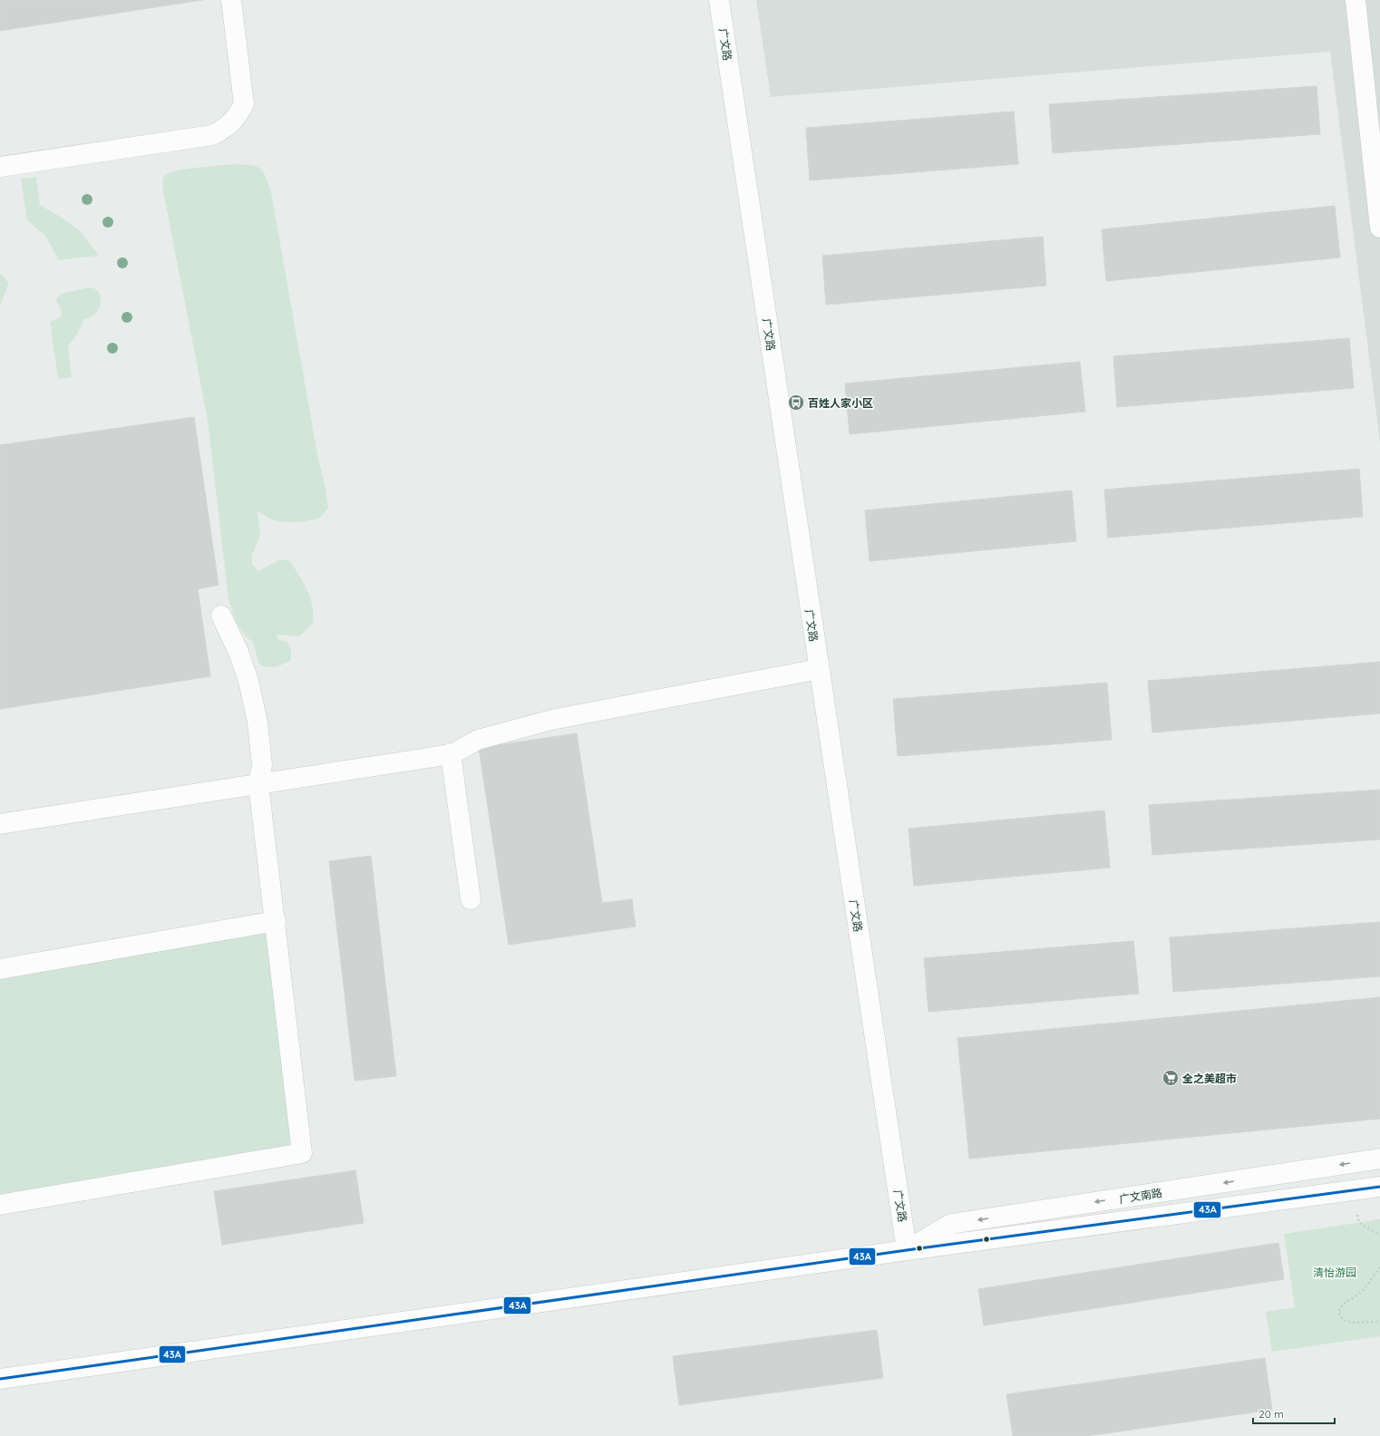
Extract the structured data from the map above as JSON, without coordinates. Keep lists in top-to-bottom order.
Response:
{
  "streets": {
    "street": ["广文路", "广文南路"]
  },
  "crossings": [
    ["广文路", "广文南路"]
  ],
  "parks": ["清怡游园"],
  "places": {
    "bus stop": ["百姓人家小区"],
    "supermarket": ["全之美超市"]
  },
  "lines": ["transit line 43A"],
  "scale_bar": "20 m"
}
